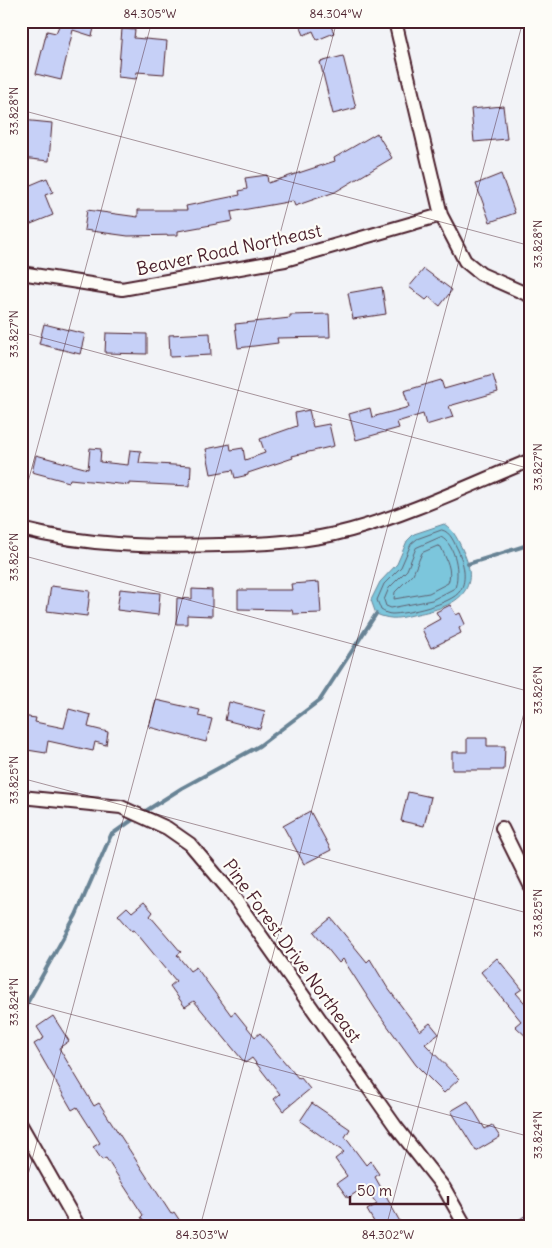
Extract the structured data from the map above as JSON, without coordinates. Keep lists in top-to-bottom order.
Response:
{
  "streets": {
    "street": ["Beaver Road Northeast", "Pine Forest Drive Northeast"]
  },
  "scale_bar": "50 m",
  "coordinates": [
    "84.305°W",
    "84.304°W",
    "33.828°N",
    "33.827°N",
    "33.826°N",
    "33.825°N",
    "33.824°N",
    "84.303°W",
    "84.302°W"
  ]
}
